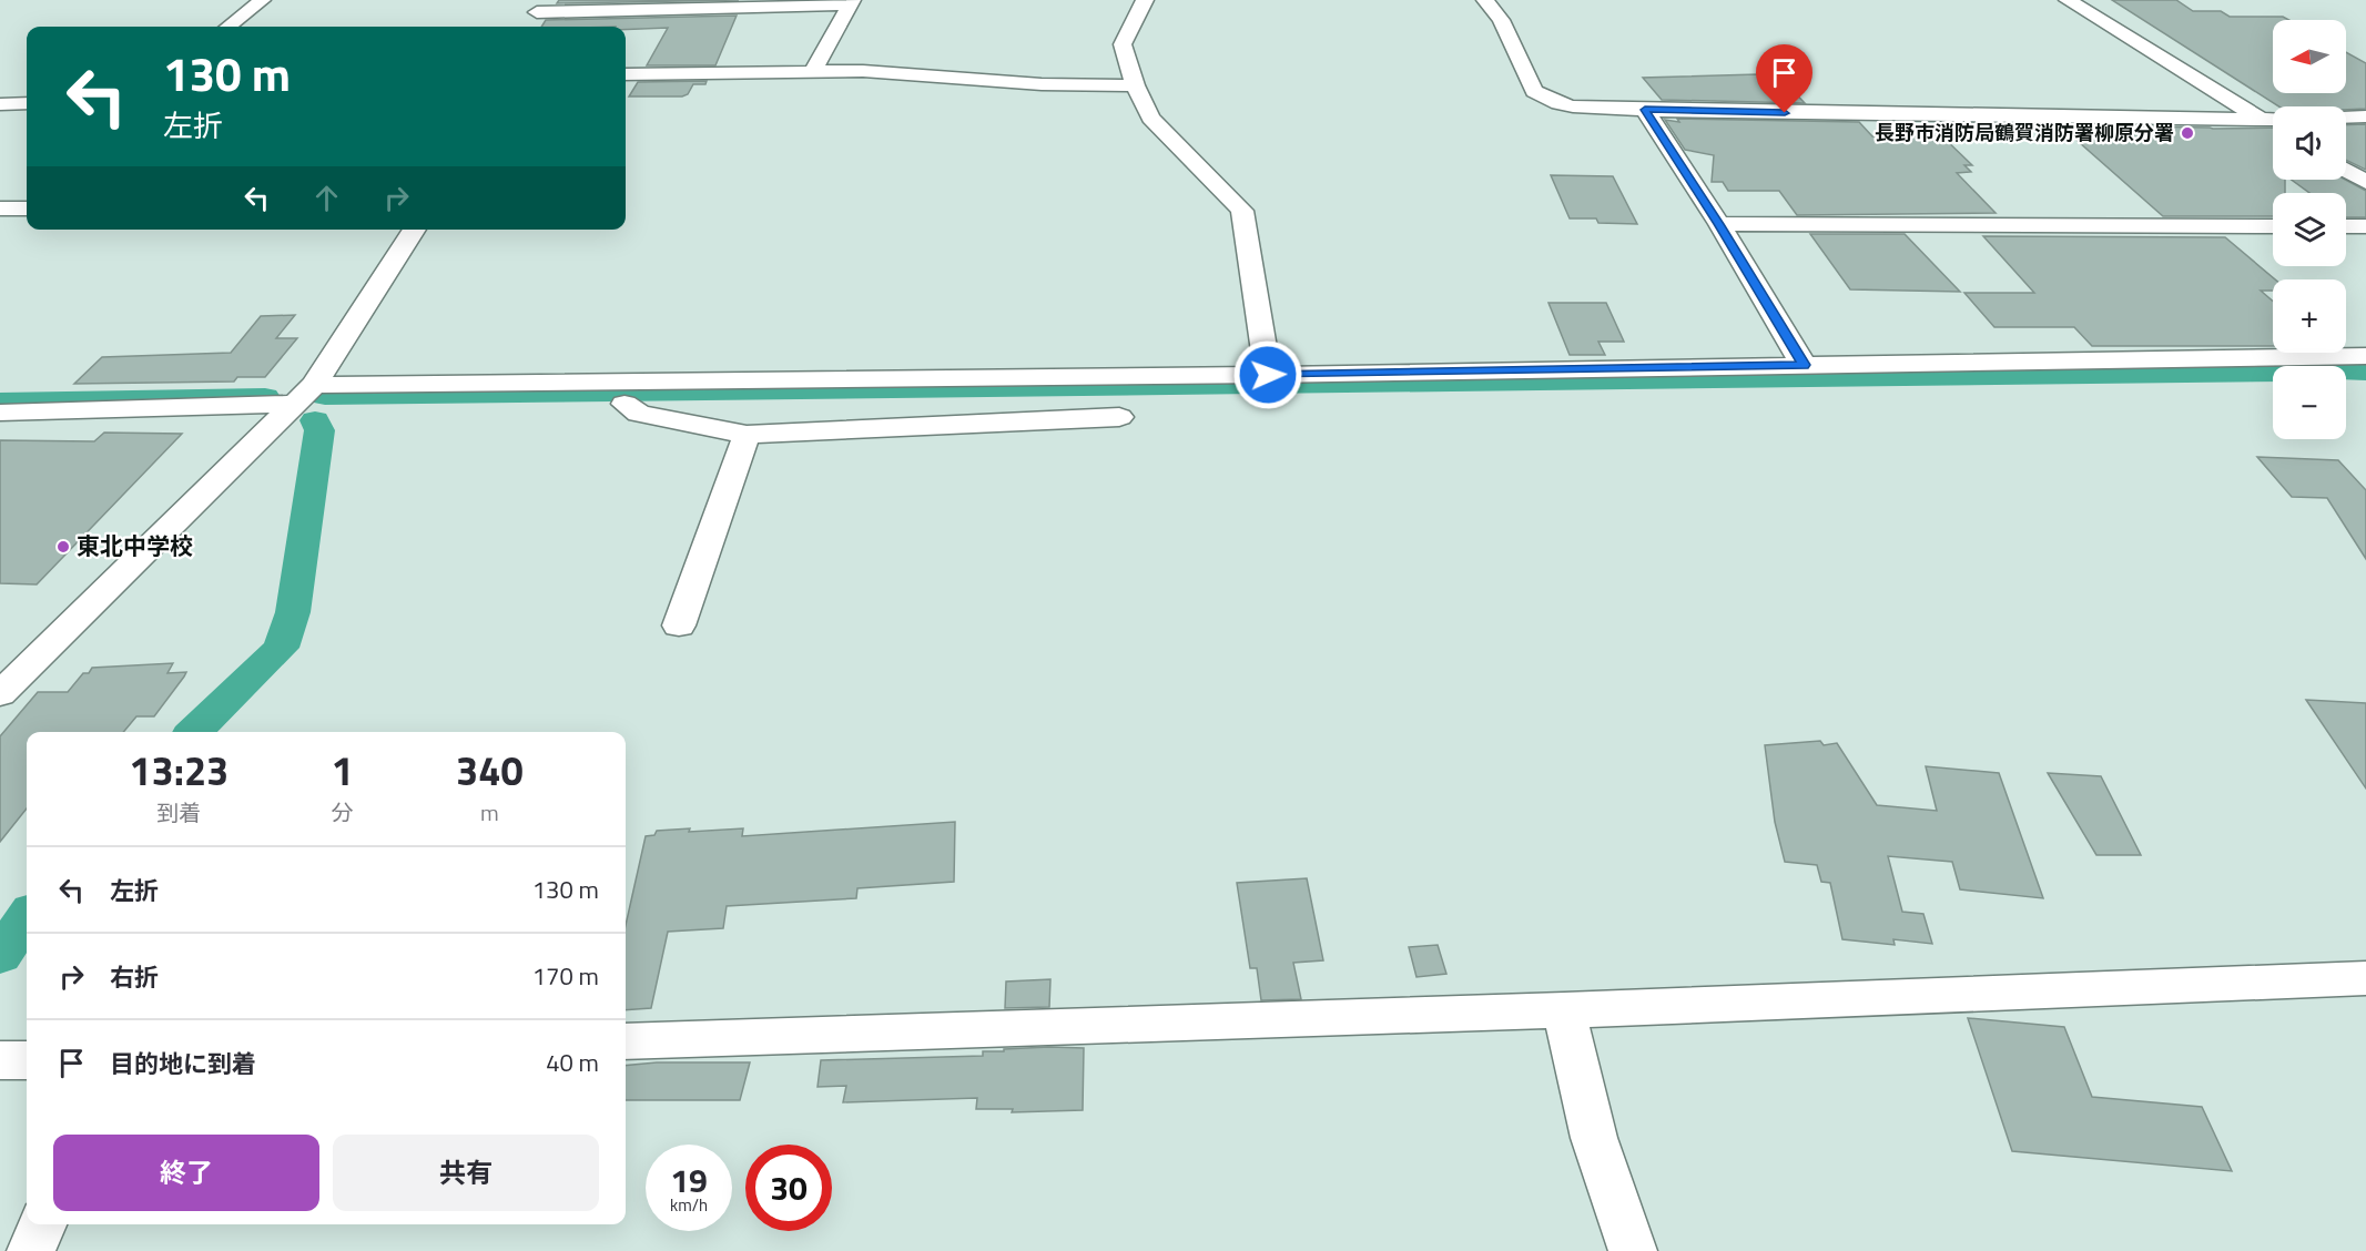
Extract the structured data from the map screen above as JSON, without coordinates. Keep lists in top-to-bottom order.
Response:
{
  "places": ["長野市消防局鶴賀消防署柳原分署", "東北中学校"],
  "north": "left",
  "page": {
    "map_buttons": ["+", "−"],
    "turn": ["130 m", "左折"],
    "eta": [
      "13:23",
      "到着",
      "1",
      "分",
      "340",
      "m"
    ],
    "list": [
      {
        "name": "左折",
        "value": "130 m"
      },
      {
        "name": "右折",
        "value": "170 m"
      },
      {
        "name": "目的地に到着",
        "value": "40 m"
      }
    ],
    "buttons": ["終了", "共有"],
    "speed": "19 km/h",
    "limit": "30"
  }
}
